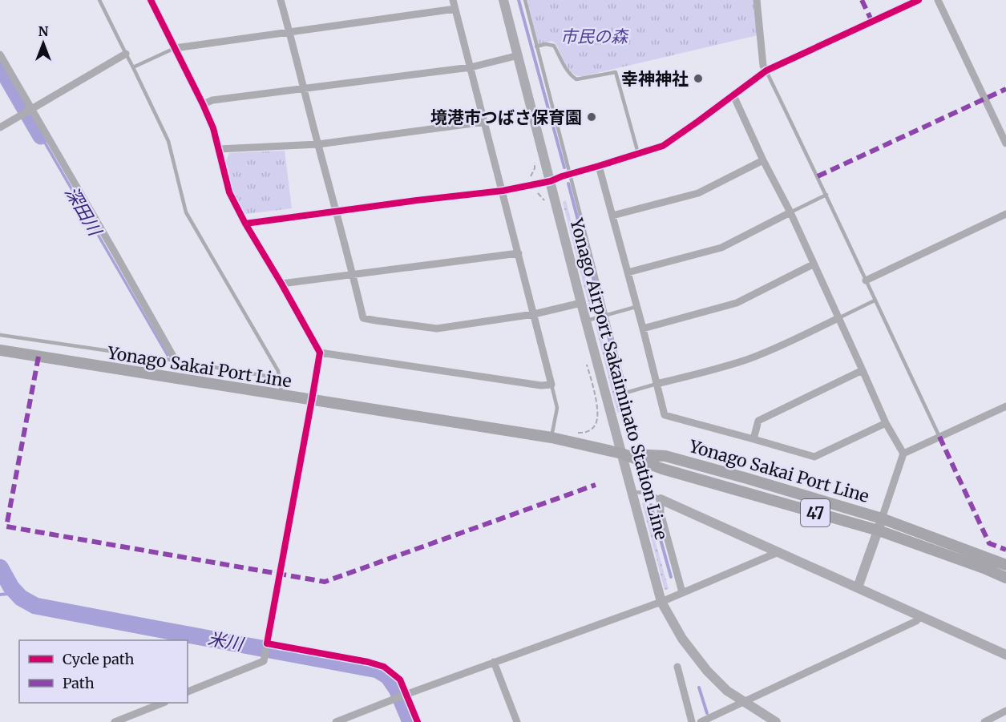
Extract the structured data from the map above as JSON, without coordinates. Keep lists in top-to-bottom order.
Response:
{
  "streets": {
    "main road": ["Yonago Sakai Port Line", "Yonago Airport Sakaiminato Station Line", "47"]
  },
  "crossings": [
    ["Yonago Sakai Port Line", "Yonago Airport Sakaiminato Station Line"]
  ],
  "water": ["深田川", "米川"],
  "parks": ["市民の森"],
  "places": ["幸神神社", "境港市つばさ保育園"],
  "legend": ["Cycle path", "Path"],
  "north": "top"
}
